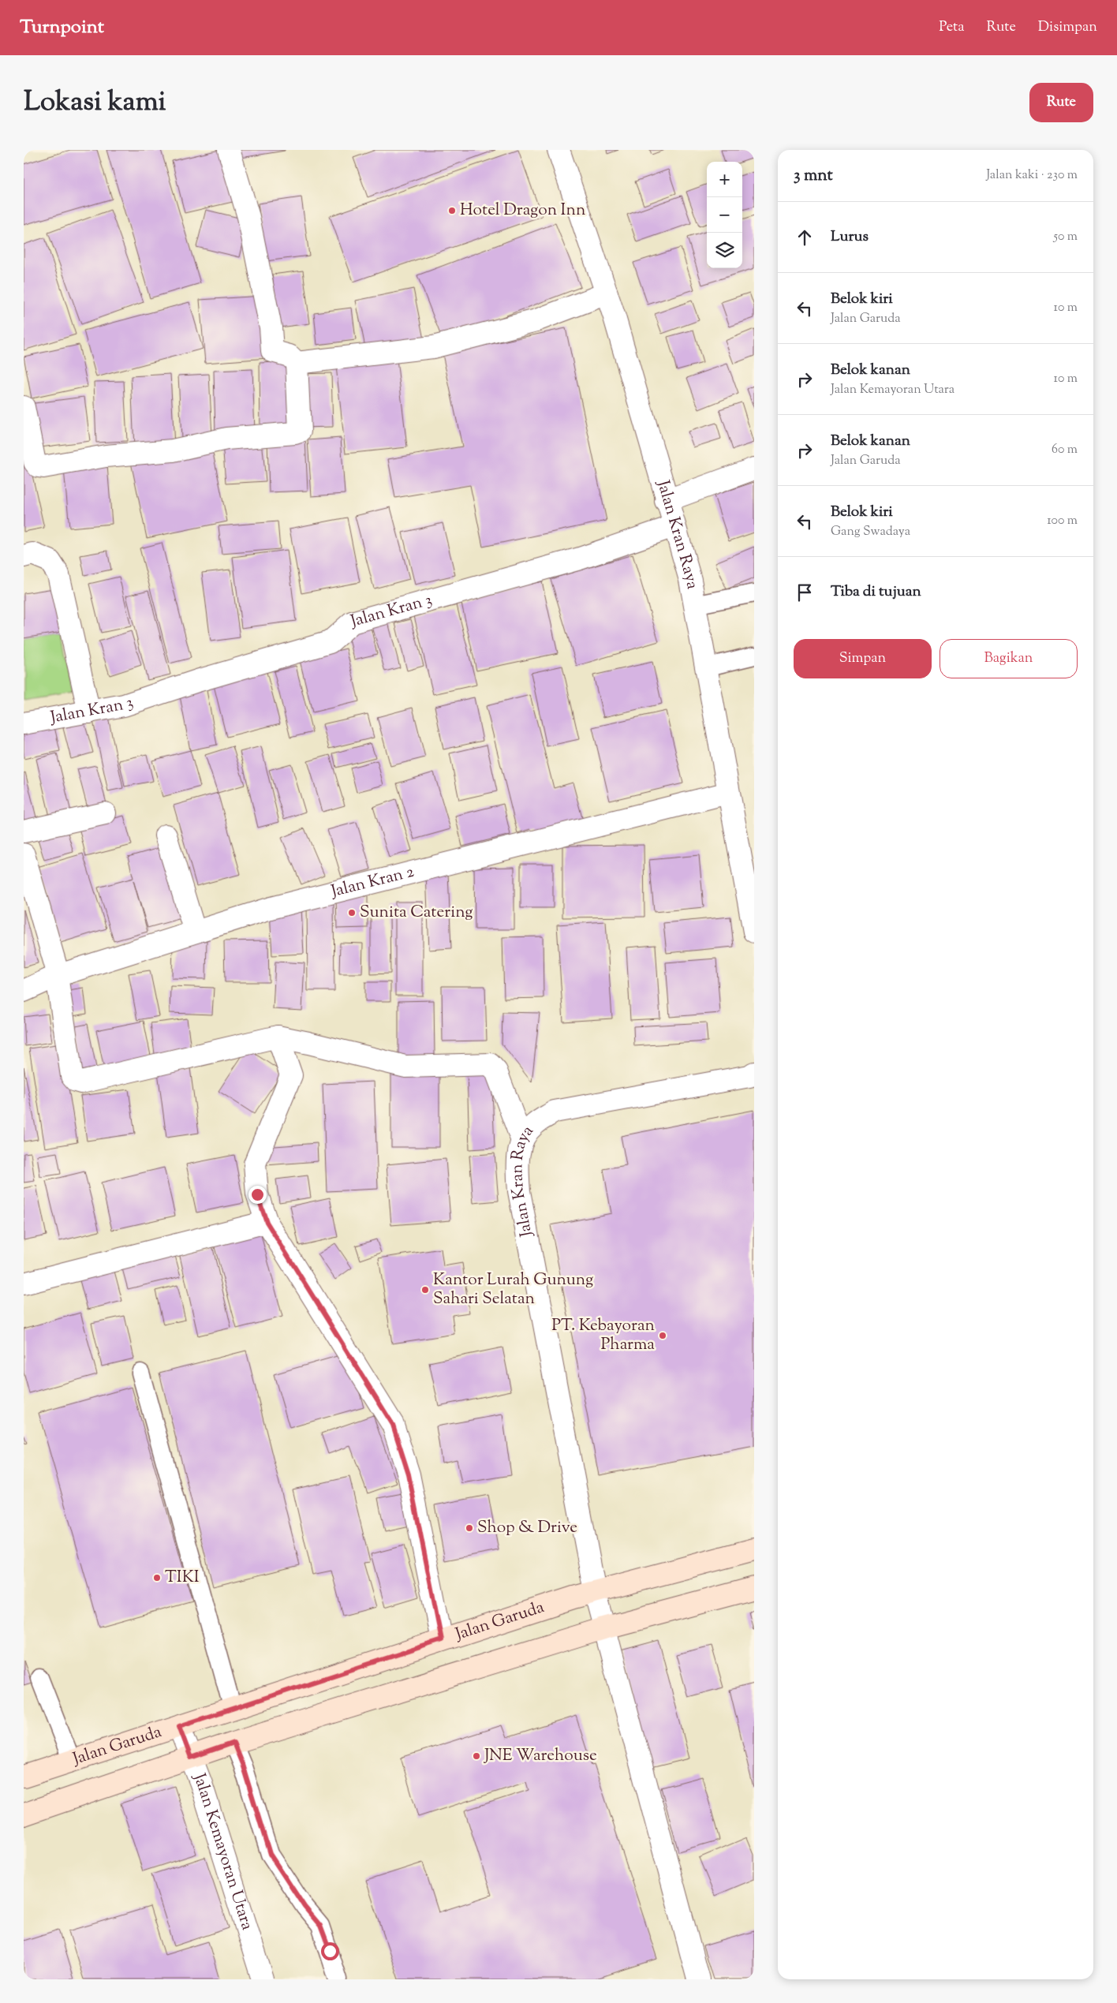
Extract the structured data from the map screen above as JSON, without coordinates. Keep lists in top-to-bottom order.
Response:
{
  "streets": {
    "main road": ["Jalan Garuda"],
    "street": [
      "Jalan Kran Raya",
      "Jalan Kran 3",
      "Jalan Kran 2",
      "Jalan Kemayoran Utara"
    ]
  },
  "crossings": [
    ["Jalan Kran Raya", "Jalan Kran 3"],
    ["Jalan Kran Raya", "Jalan Kran 2"],
    ["Jalan Kran Raya", "Jalan Garuda"],
    ["Jalan Garuda", "Jalan Kemayoran Utara"]
  ],
  "places": [
    "Hotel Dragon Inn",
    "Sunita Catering",
    "Kantor Lurah Gunung Sahari Selatan",
    "PT. Kebayoran Pharma",
    "Shop & Drive",
    "TIKI",
    "JNE Warehouse"
  ],
  "page": {
    "header": "Turnpoint",
    "nav": ["Peta", "Rute", "Disimpan"],
    "title": "Lokasi kami",
    "buttons": [
      "Rute",
      ["Simpan", "Bagikan"]
    ],
    "heading": ["3 mnt", "Jalan kaki · 230 m"],
    "map_buttons": ["+", "−"],
    "list": [
      ["Lurus", "50 m"],
      ["Belok kiri", "Jalan Garuda", "10 m"],
      ["Belok kanan", "Jalan Kemayoran Utara", "10 m"],
      ["Belok kanan", "Jalan Garuda", "60 m"],
      ["Belok kiri", "Gang Swadaya", "100 m"],
      "Tiba di tujuan"
    ]
  }
}
